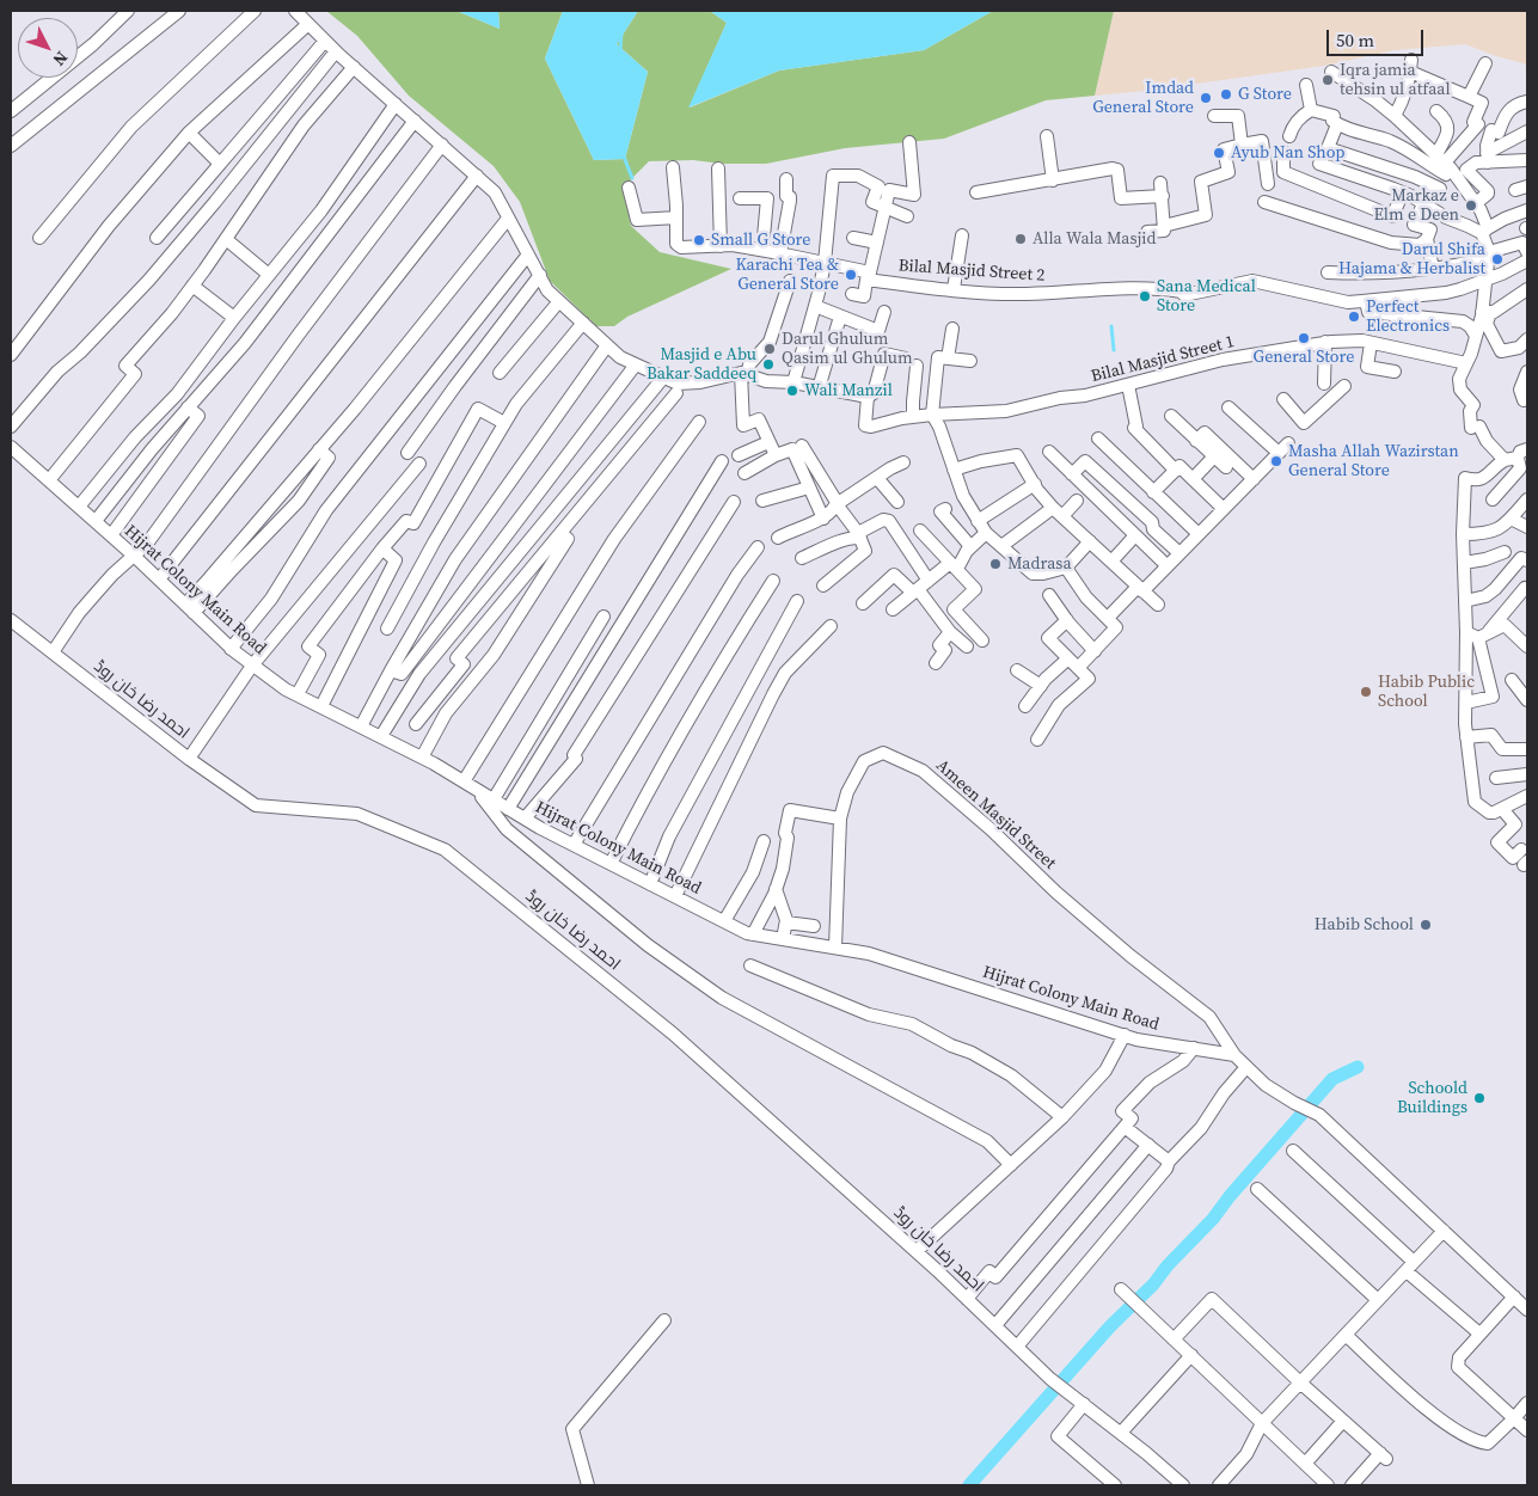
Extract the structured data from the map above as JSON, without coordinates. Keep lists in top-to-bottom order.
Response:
{
  "streets": {
    "street": [
      "Bilal Masjid Street 2",
      "Bilal Masjid Street 1",
      "Hijrat Colony Main Road",
      "احمد رضا خان روڈ",
      "Ameen Masjid Street"
    ]
  },
  "crossings": [
    ["Hijrat Colony Main Road", "Ameen Masjid Street"]
  ],
  "places": [
    "Iqra jamia tehsin ul atfaal",
    "G Store",
    "Imdad General Store",
    "Ayub Nan Shop",
    "Markaz e Elm e Deen",
    "Alla Wala Masjid",
    "Small G Store",
    "Darul Shifa Hajama & Herbalist",
    "Karachi Tea & General Store",
    "Sana Medical Store",
    "Perfect Electronics",
    "General Store",
    "Darul Ghulum Qasim ul Ghulum",
    "Masjid e Abu Bakar Saddeeq",
    "Wali Manzil",
    "Masha Allah Wazirstan General Store",
    "Madrasa",
    "Habib Public School",
    "Habib School",
    "Schoold Buildings"
  ],
  "scale_bar": "50 m",
  "north": "bottom right"
}
